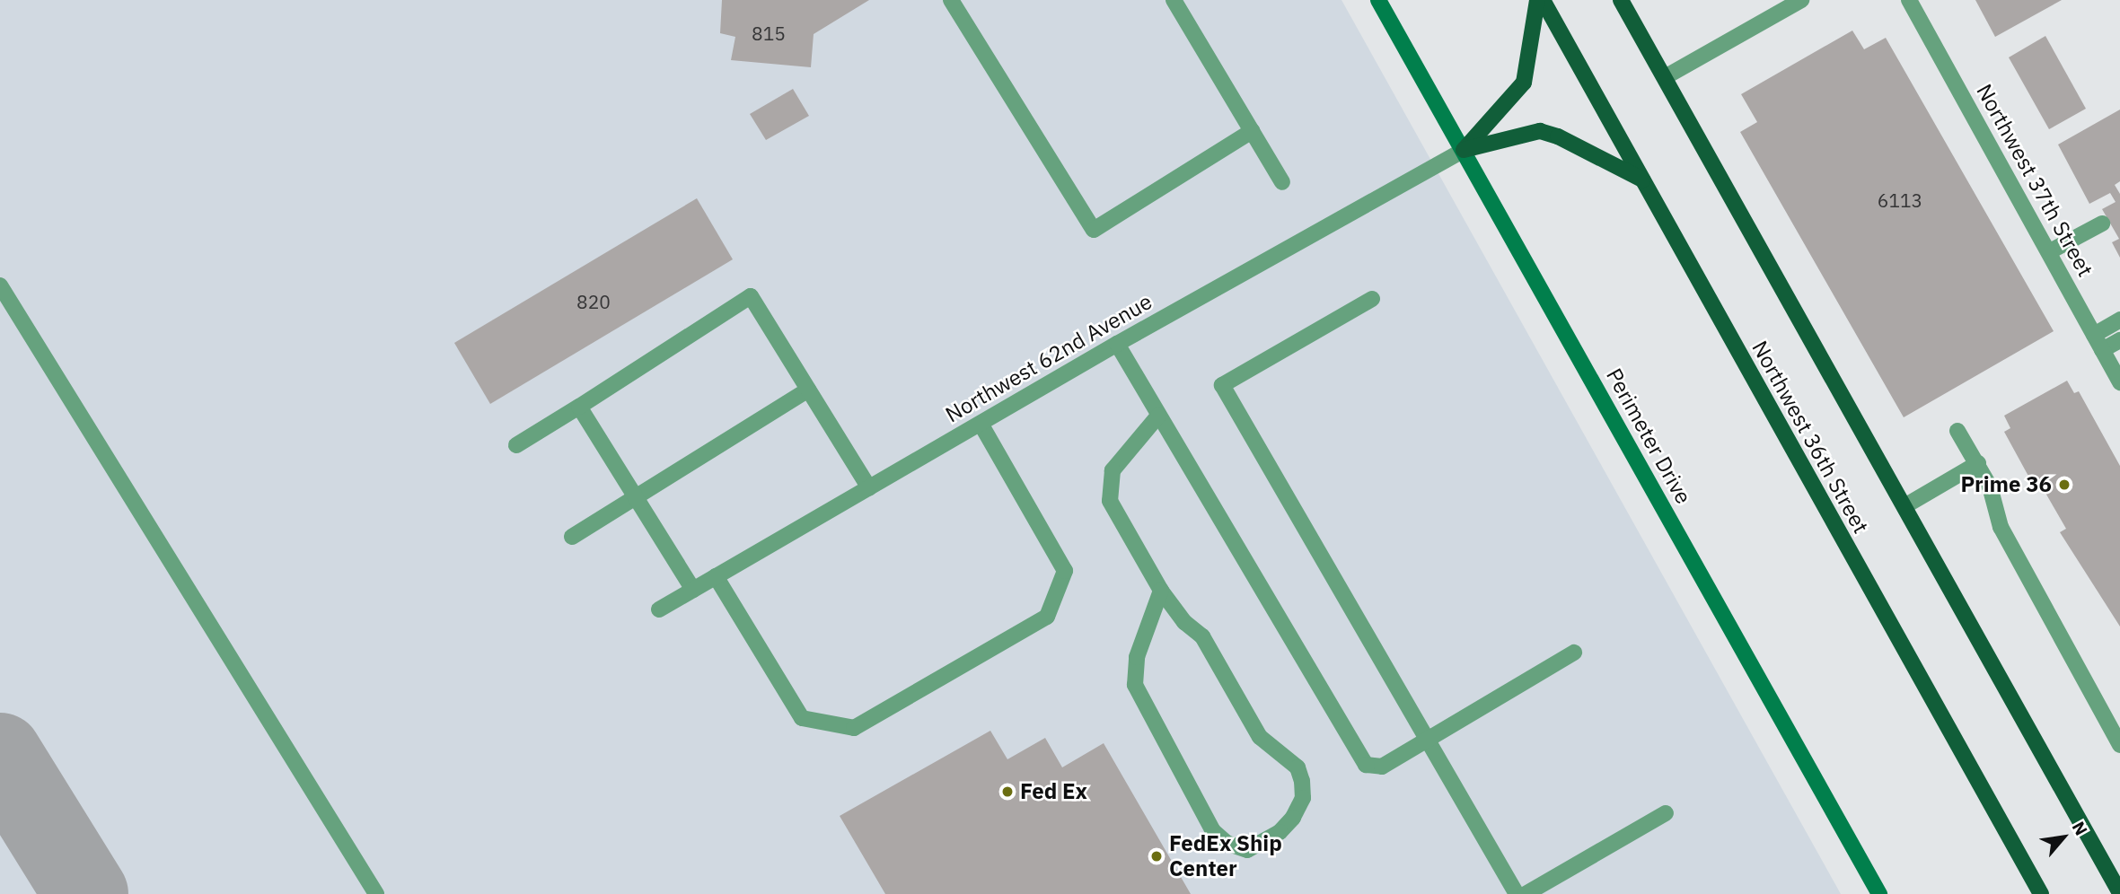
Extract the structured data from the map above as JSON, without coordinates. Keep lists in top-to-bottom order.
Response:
{
  "streets": {
    "main road": ["Northwest 36th Street"],
    "street": ["Northwest 37th Street", "Northwest 62nd Avenue", "Perimeter Drive"]
  },
  "crossings": [
    ["Northwest 62nd Avenue", "Perimeter Drive"]
  ],
  "places": ["Prime 36", "Fed Ex", "FedEx Ship Center"],
  "house_numbers": ["815", "6113", "820"],
  "north": "top right"
}
